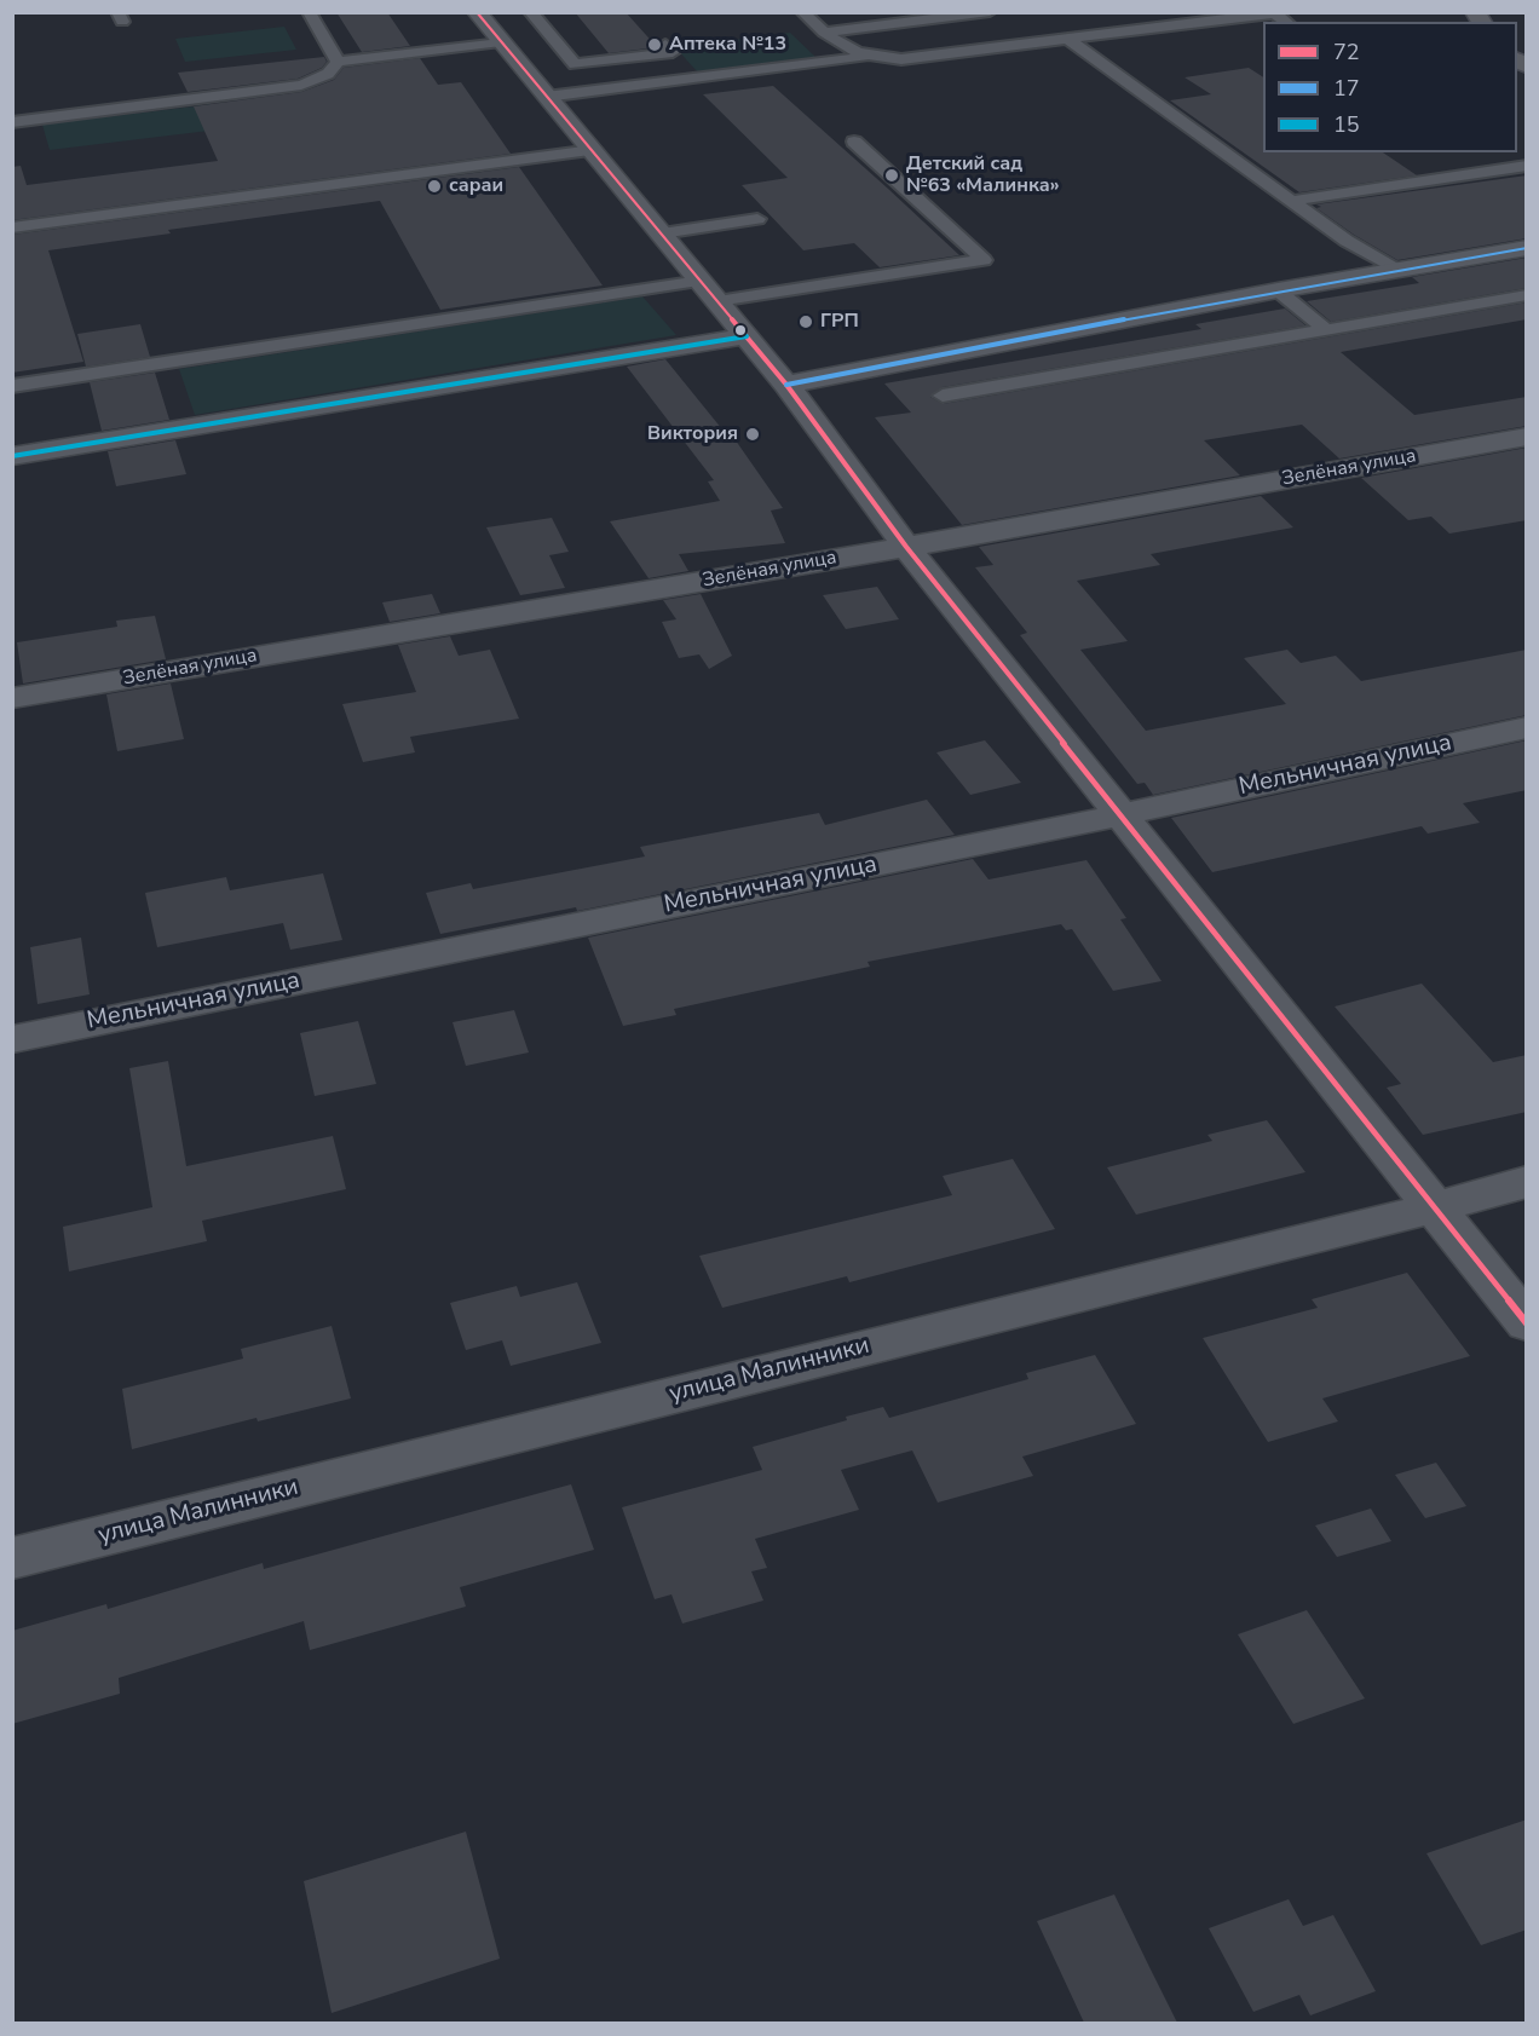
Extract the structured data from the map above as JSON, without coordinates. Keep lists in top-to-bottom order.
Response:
{
  "streets": {
    "street": ["Зелёная улица", "Мельничная улица", "улица Малинники"]
  },
  "places": [
    "Аптека №13",
    "Детский сад №63 «Малинка»",
    "сараи",
    "ГРП",
    "Виктория"
  ],
  "lines": ["transit line 72", "transit line 17", "transit line 15"],
  "legend": ["72", "17", "15"]
}
